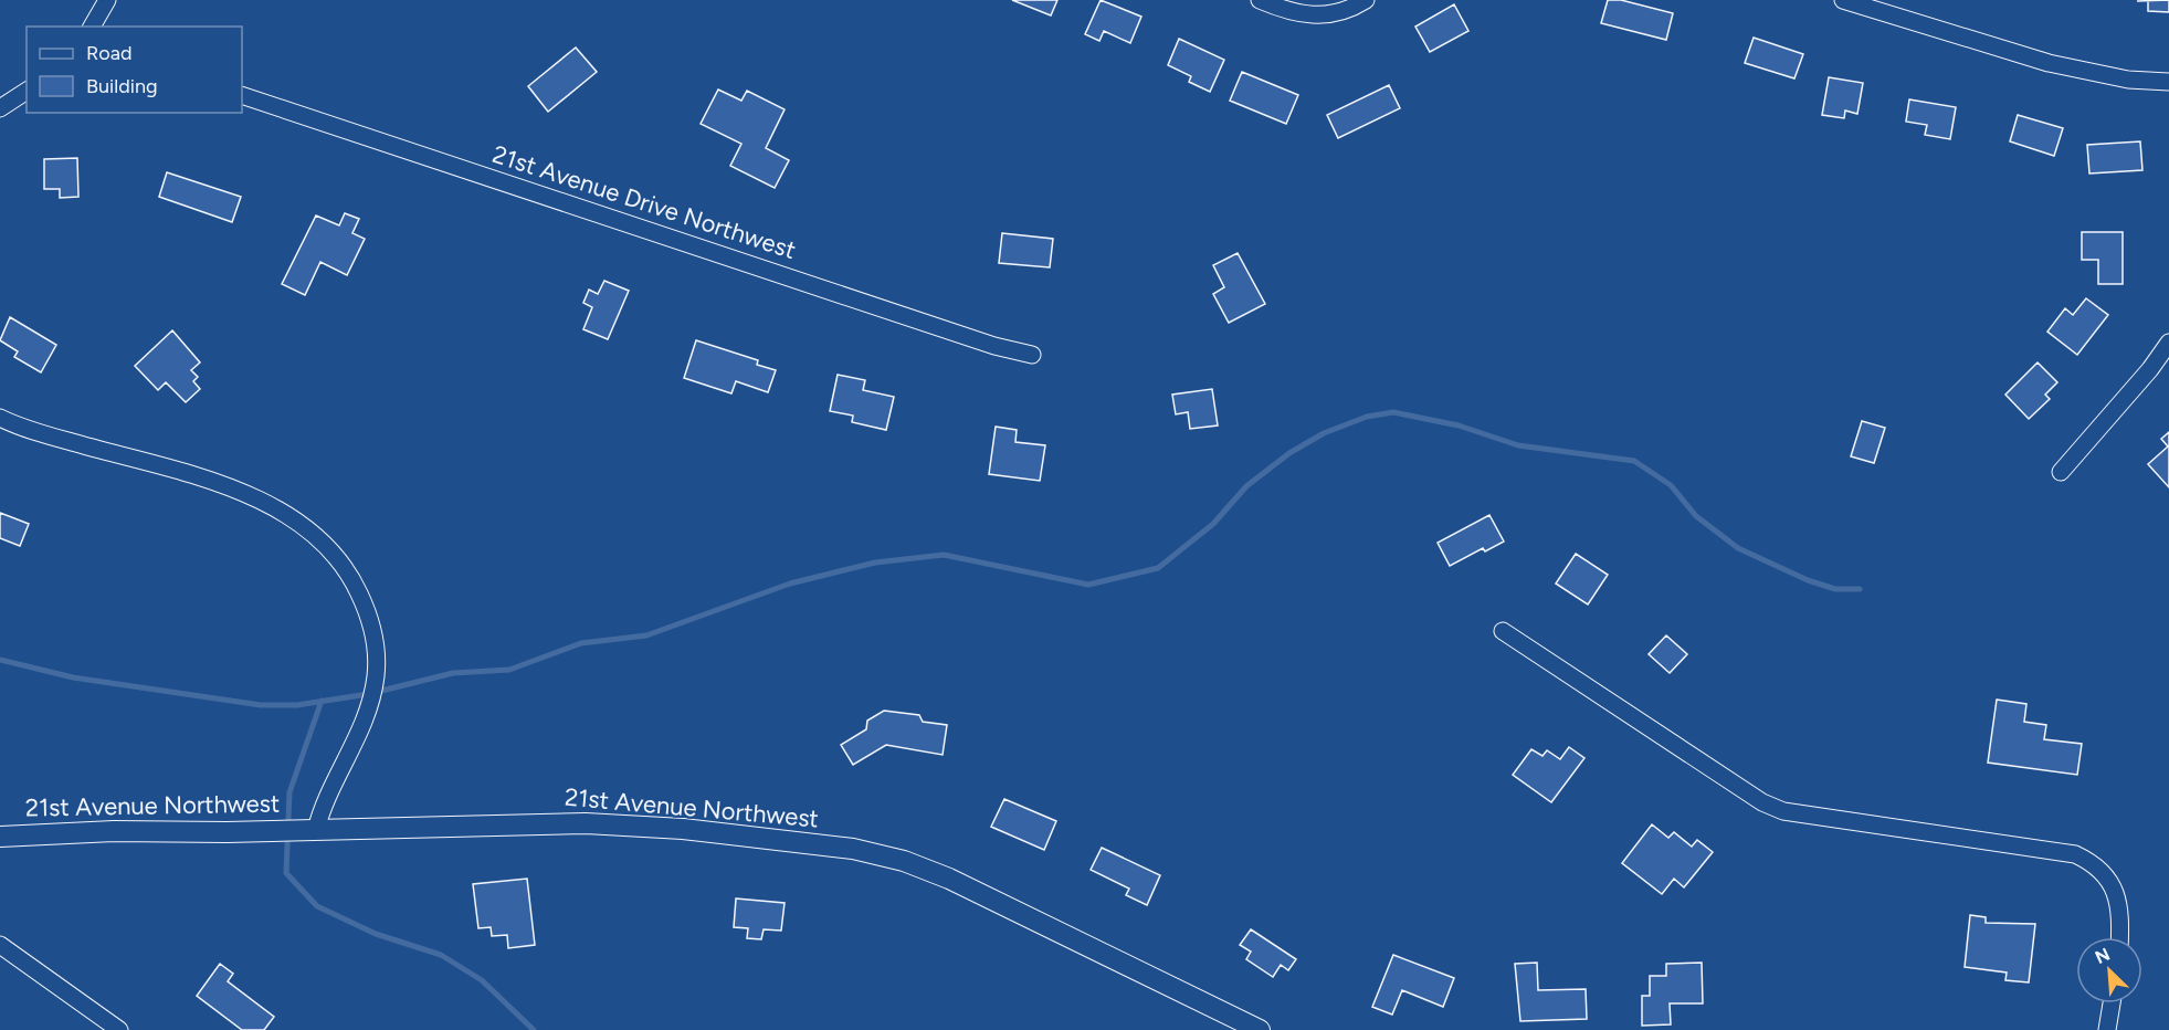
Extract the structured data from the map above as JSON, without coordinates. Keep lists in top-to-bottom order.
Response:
{
  "streets": {
    "street": ["21st Avenue Drive Northwest", "21st Avenue Northwest"]
  },
  "legend": ["Road", "Building"],
  "north": "top left"
}
